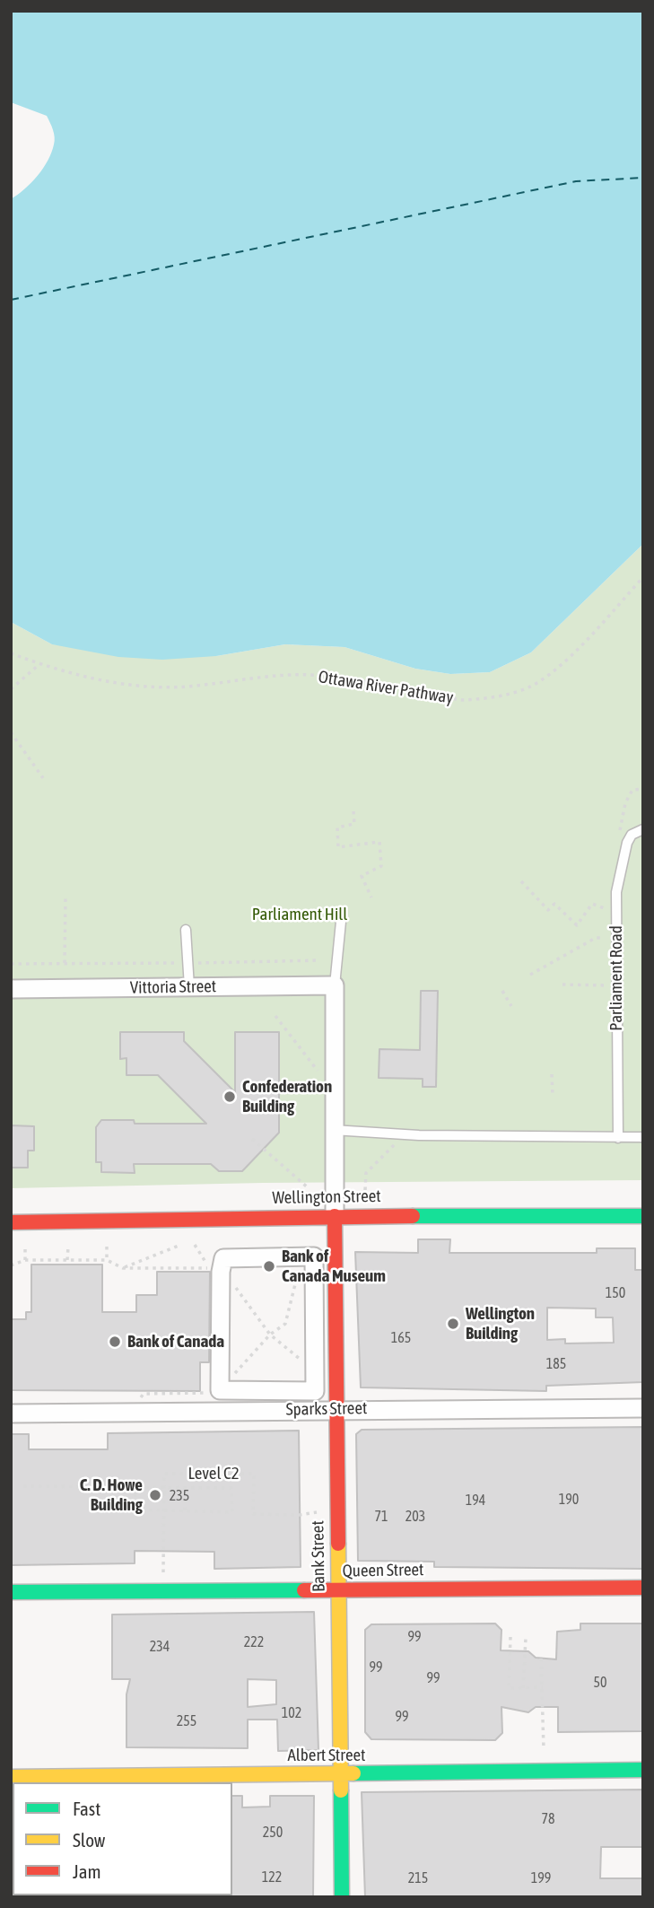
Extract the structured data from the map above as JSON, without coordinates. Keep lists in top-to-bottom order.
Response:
{
  "streets": {
    "main road": [
      "Wellington Street",
      "Bank Street",
      "Queen Street",
      "Albert Street"
    ],
    "street": ["Vittoria Street", "Sparks Street"],
    "lane": ["Parliament Road"],
    "path": ["Ottawa River Pathway", "Level C2"]
  },
  "crossings": [
    ["Wellington Street", "Bank Street"],
    ["Sparks Street", "Bank Street"],
    ["Bank Street", "Queen Street"],
    ["Bank Street", "Albert Street"]
  ],
  "parks": ["Parliament Hill"],
  "places": [
    "Confederation Building",
    "Bank of Canada Museum",
    "Wellington Building",
    "Bank of Canada",
    "C. D. Howe Building"
  ],
  "house_numbers": [
    "150",
    "165",
    "185",
    "235",
    "190",
    "194",
    "71",
    "203",
    "99",
    "222",
    "234",
    "99",
    "99",
    "50",
    "102",
    "99",
    "255",
    "78",
    "250",
    "122",
    "215",
    "199"
  ],
  "legend": ["Fast", "Slow", "Jam"]
}
